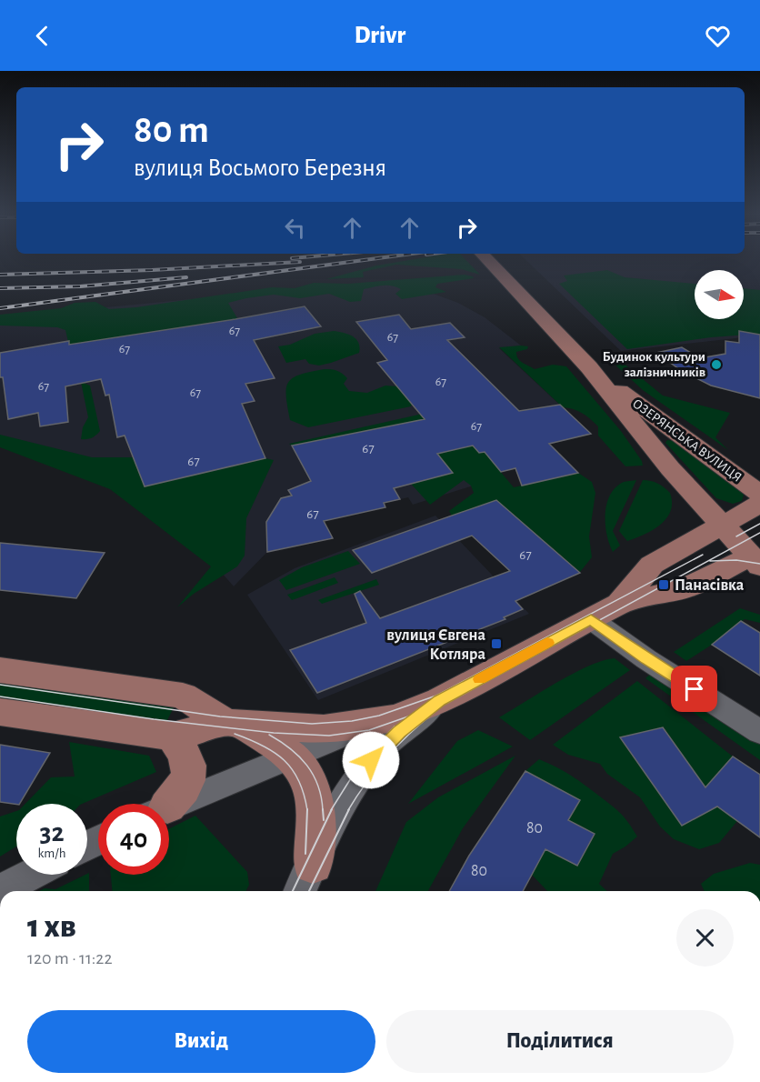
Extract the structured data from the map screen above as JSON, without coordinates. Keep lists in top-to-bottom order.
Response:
{
  "streets": {
    "main road": ["ОЗЕРЯНСЬКА ВУЛИЦЯ"]
  },
  "places": {
    "other": ["Будинок культури залізничників"],
    "transit": ["Панасівка", "вулиця Євгена Котляра"]
  },
  "house_numbers": [
    "67",
    "67",
    "67",
    "67",
    "67",
    "67",
    "67",
    "67",
    "67",
    "67",
    "67",
    "80",
    "80"
  ],
  "north": "right",
  "page": {
    "header": "Drivr",
    "turn": ["80 m", "вулиця Восьмого Березня"],
    "speed": "32 km/h",
    "limit": "40",
    "heading": ["1 хв", "120 m · 11:22"],
    "buttons": ["Вихід", "Поділитися"]
  }
}
